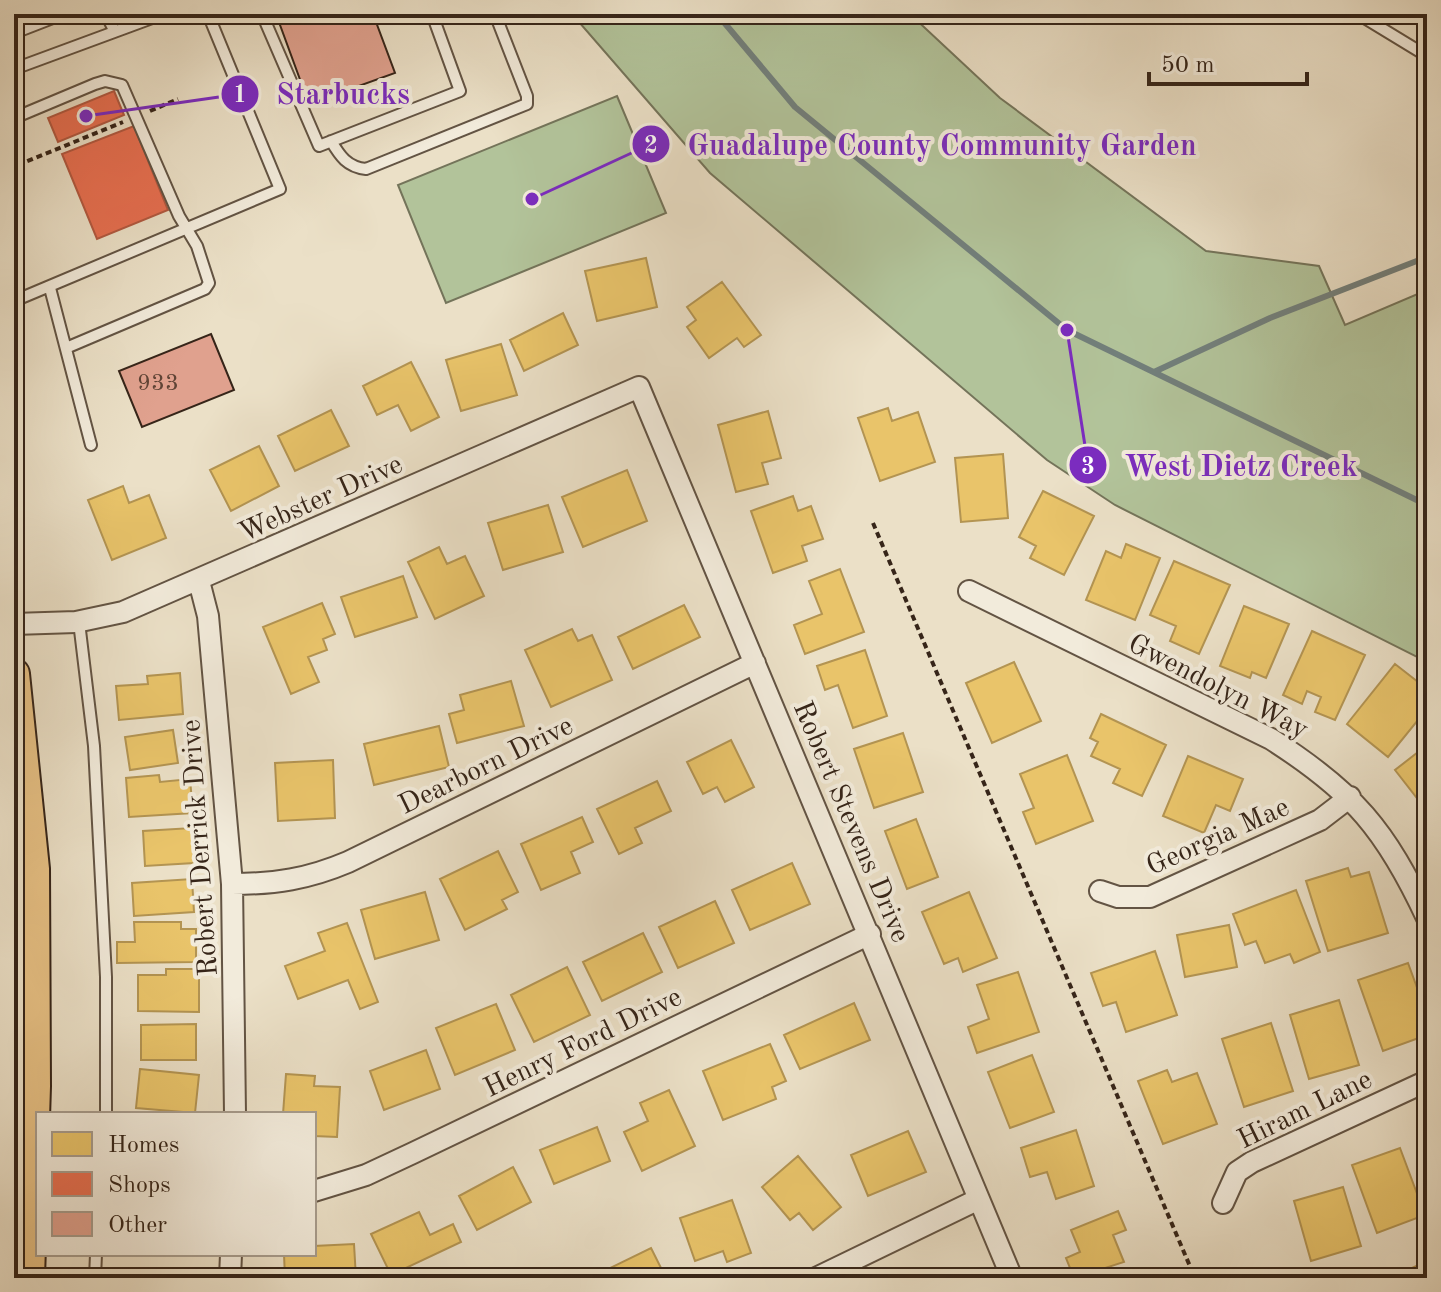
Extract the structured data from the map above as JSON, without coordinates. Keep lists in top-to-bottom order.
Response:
{
  "streets": {
    "street": [
      "Webster Drive",
      "Gwendolyn Way",
      "Dearborn Drive",
      "Robert Stevens Drive",
      "Georgia Mae",
      "Robert Derrick Drive",
      "Henry Ford Drive",
      "Hiram Lane"
    ]
  },
  "crossings": [
    ["Webster Drive", "Robert Stevens Drive"],
    ["Webster Drive", "Robert Derrick Drive"],
    ["Gwendolyn Way", "Georgia Mae"],
    ["Dearborn Drive", "Robert Stevens Drive"],
    ["Dearborn Drive", "Robert Derrick Drive"],
    ["Robert Stevens Drive", "Henry Ford Drive"]
  ],
  "places": ["Starbucks", "Guadalupe County Community Garden", "West Dietz Creek"],
  "house_numbers": ["933"],
  "legend": ["Homes", "Shops", "Other"],
  "scale_bar": "50 m"
}
